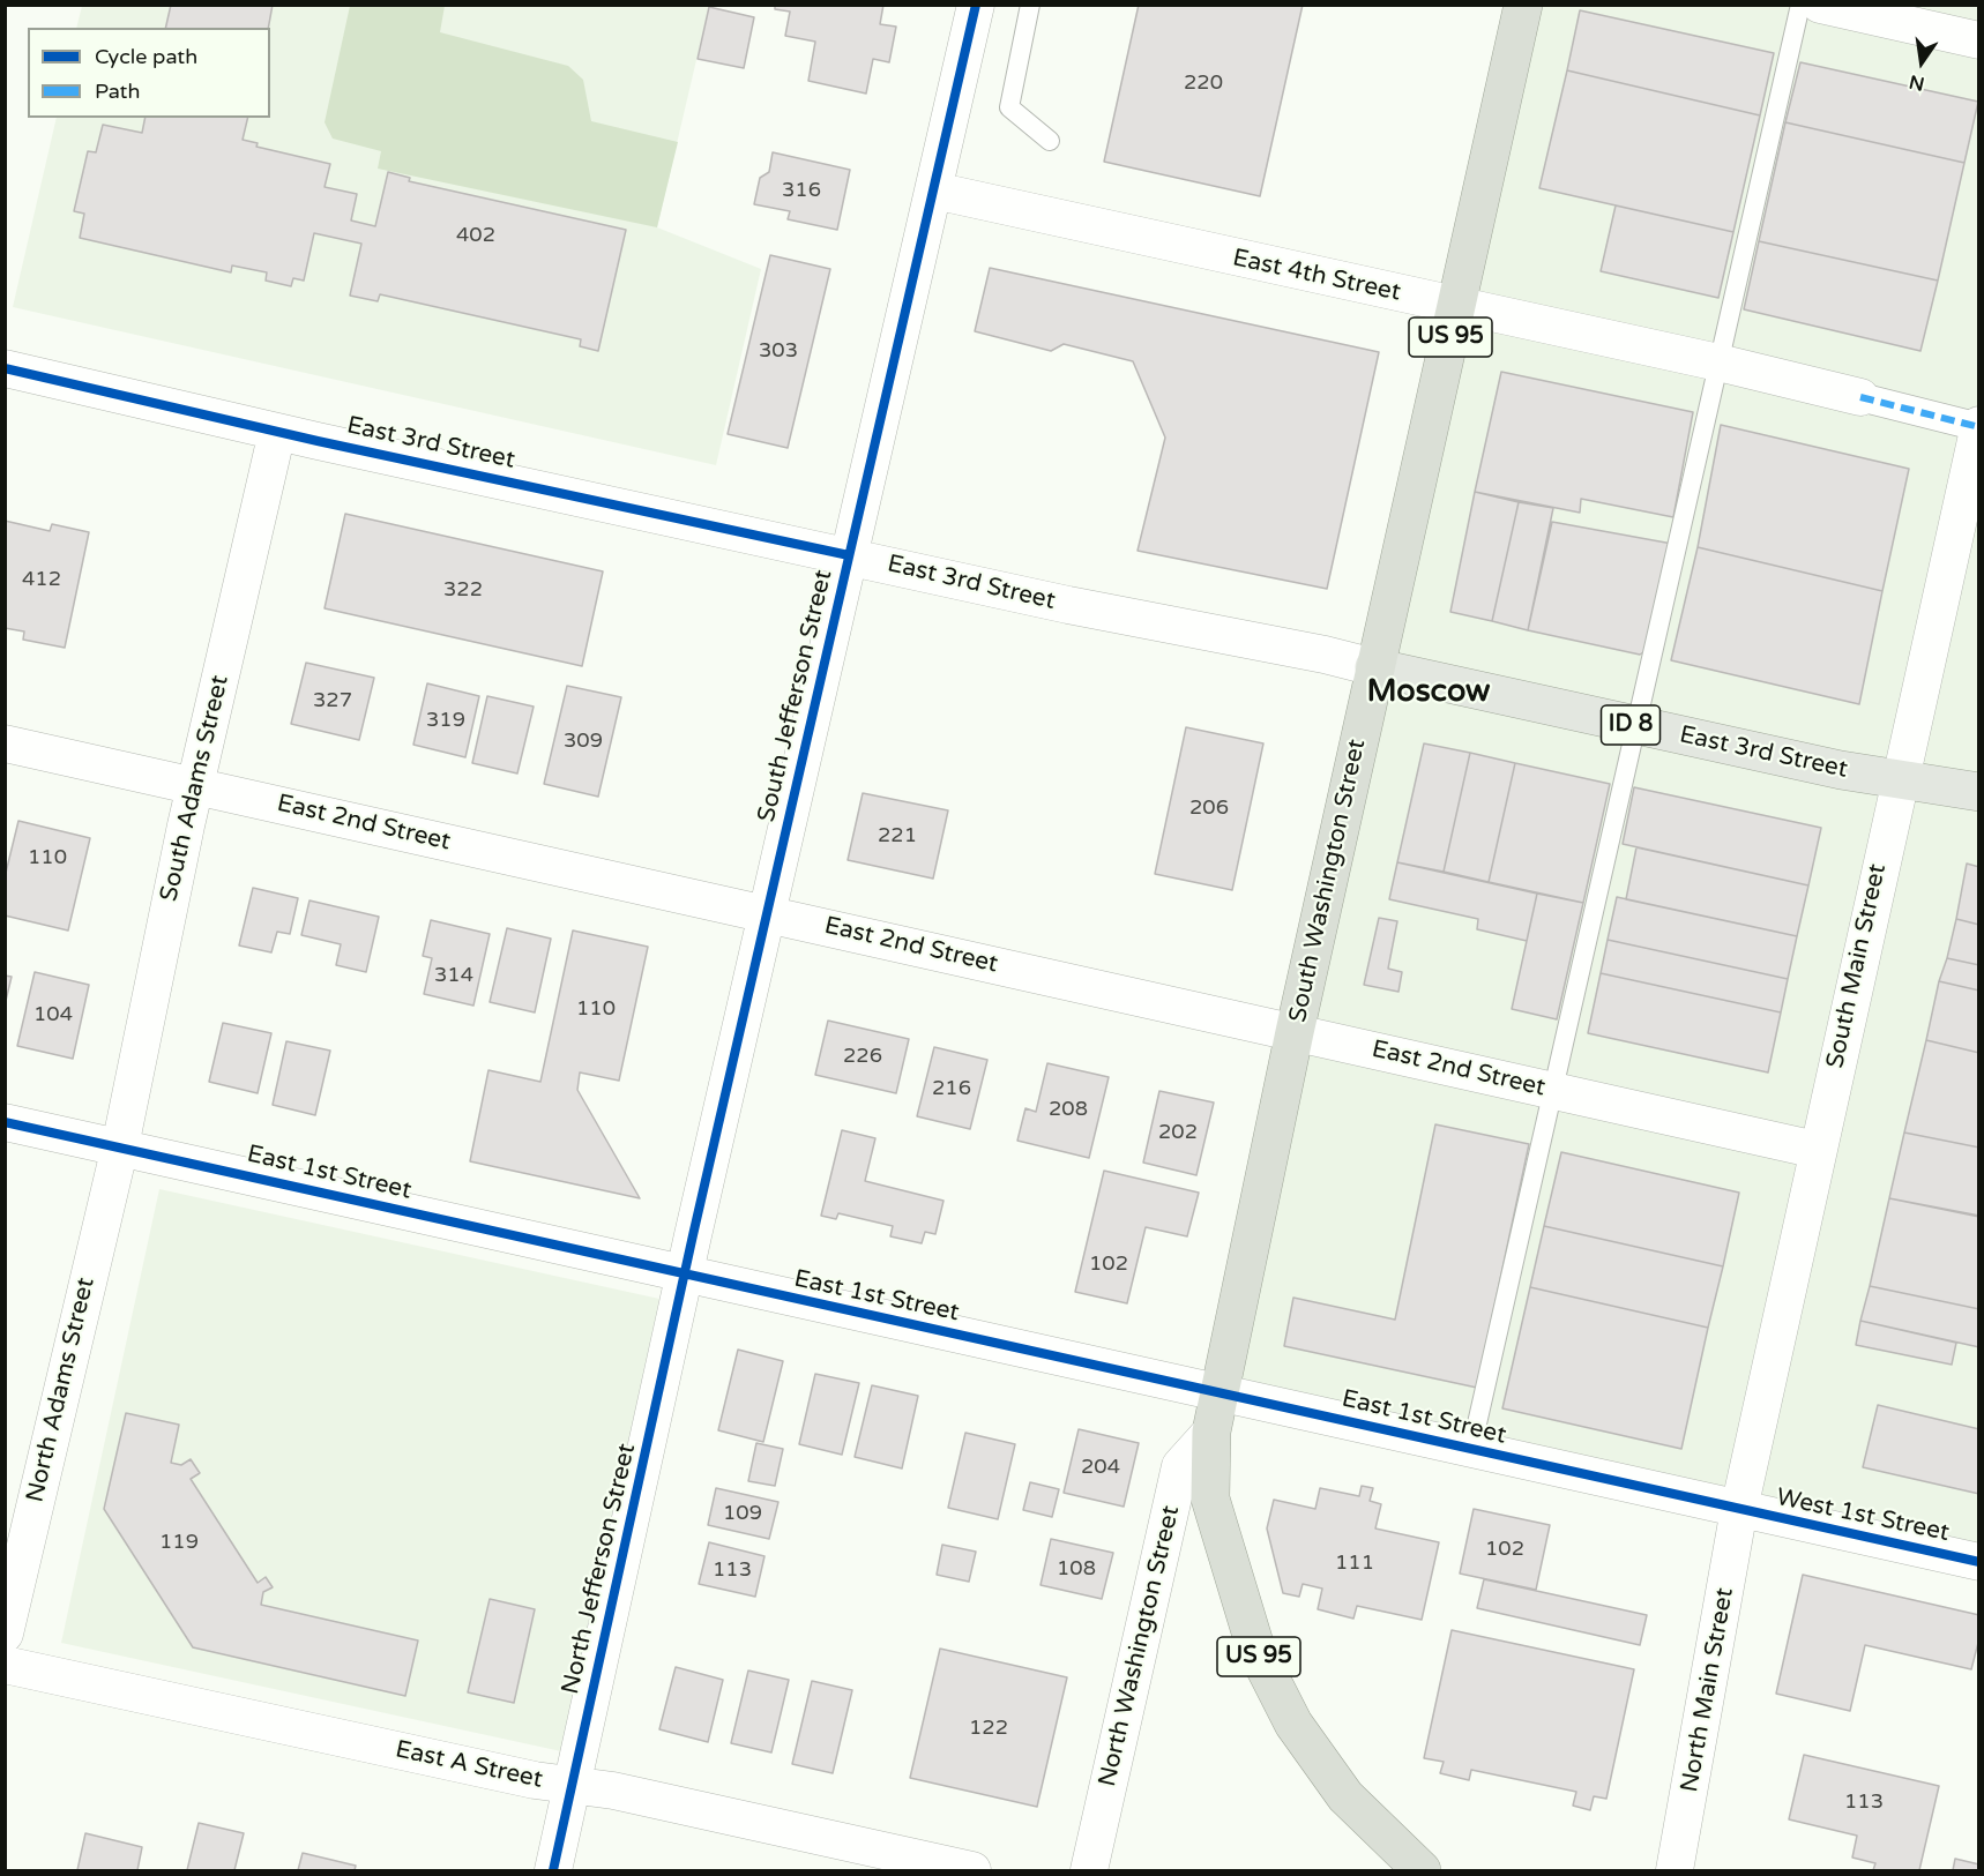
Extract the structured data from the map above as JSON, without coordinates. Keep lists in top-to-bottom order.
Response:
{
  "streets": {
    "highway": ["US 95", "South Washington Street"],
    "main road": ["East 3rd Street", "ID 8"],
    "street": [
      "East 4th Street",
      "South Jefferson Street",
      "South Adams Street",
      "East 2nd Street",
      "South Main Street",
      "East 1st Street",
      "North Adams Street",
      "West 1st Street",
      "North Jefferson Street",
      "North Washington Street",
      "North Main Street",
      "East A Street"
    ]
  },
  "crossings": [
    ["East 4th Street", "South Jefferson Street"],
    ["East 4th Street", "South Washington Street"],
    ["US 95", "South Washington Street"],
    ["US 95", "East 1st Street"],
    ["US 95", "North Washington Street"],
    ["East 3rd Street", "South Jefferson Street"],
    ["East 3rd Street", "ID 8"],
    ["East 3rd Street", "South Adams Street"],
    ["East 3rd Street", "South Washington Street"],
    ["East 3rd Street", "South Main Street"],
    ["South Jefferson Street", "East 2nd Street"],
    ["South Jefferson Street", "East 1st Street"],
    ["South Jefferson Street", "North Jefferson Street"],
    ["ID 8", "South Main Street"],
    ["South Adams Street", "East 2nd Street"],
    ["South Adams Street", "East 1st Street"],
    ["South Adams Street", "North Adams Street"],
    ["East 2nd Street", "South Washington Street"],
    ["East 2nd Street", "South Main Street"],
    ["South Washington Street", "East 1st Street"],
    ["South Main Street", "East 1st Street"],
    ["South Main Street", "West 1st Street"],
    ["South Main Street", "North Main Street"],
    ["East 1st Street", "North Adams Street"],
    ["East 1st Street", "West 1st Street"],
    ["East 1st Street", "North Jefferson Street"],
    ["East 1st Street", "North Main Street"],
    ["West 1st Street", "North Main Street"],
    ["North Jefferson Street", "East A Street"]
  ],
  "districts": ["Moscow"],
  "house_numbers": [
    "220",
    "316",
    "402",
    "303",
    "412",
    "322",
    "327",
    "319",
    "309",
    "206",
    "221",
    "110",
    "314",
    "110",
    "104",
    "226",
    "216",
    "208",
    "202",
    "102",
    "204",
    "109",
    "119",
    "102",
    "111",
    "108",
    "113",
    "122",
    "113"
  ],
  "legend": ["Cycle path", "Path"],
  "north": "bottom"
}
